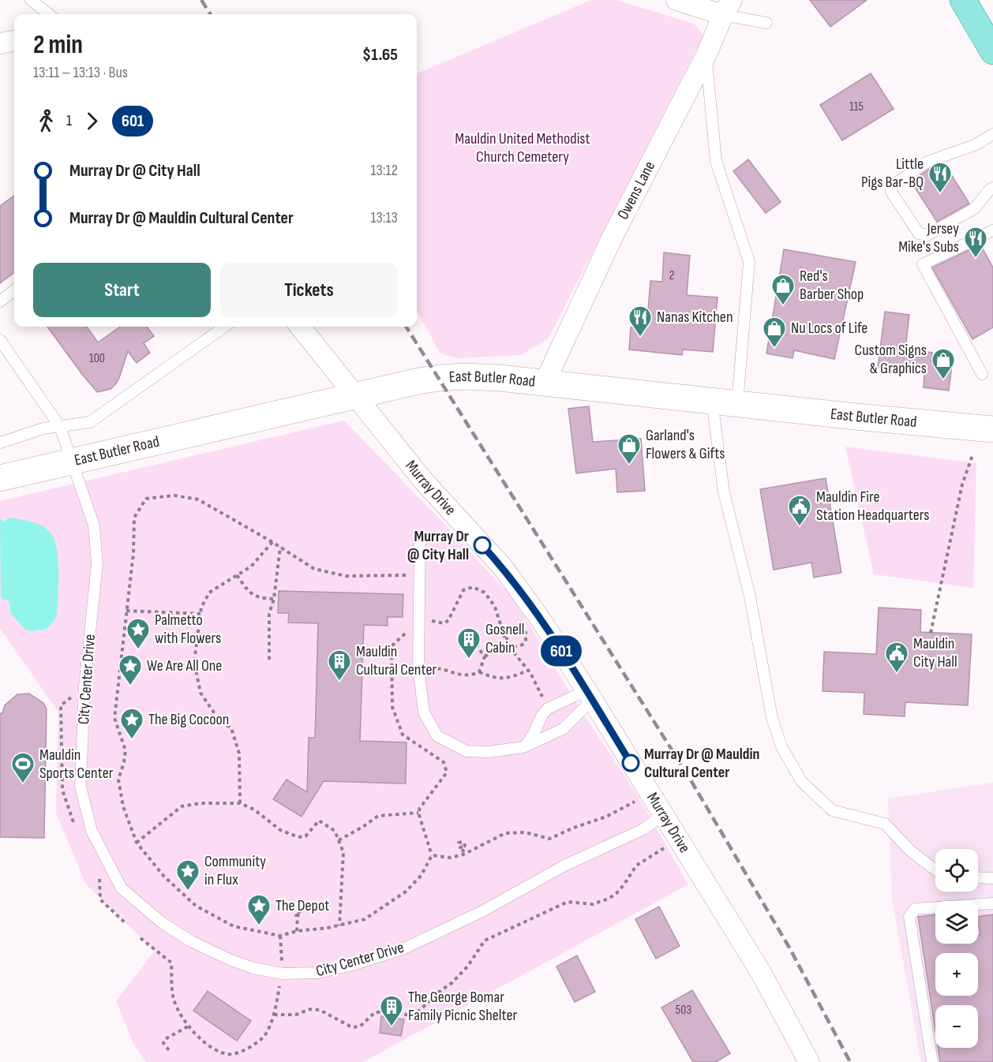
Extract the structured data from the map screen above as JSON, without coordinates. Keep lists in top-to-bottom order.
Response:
{
  "streets": {
    "main road": ["East Butler Road"],
    "street": ["Owens Lane", "Murray Drive"],
    "lane": ["City Center Drive"]
  },
  "crossings": [
    ["Owens Lane", "East Butler Road"],
    ["East Butler Road", "Murray Drive"],
    ["East Butler Road", "City Center Drive"],
    ["Murray Drive", "City Center Drive"]
  ],
  "parks": ["Mauldin United Methodist Church Cemetery"],
  "places": {
    "restaurant": ["Little Pigs Bar-BQ", "Jersey Mike's Subs", "Nanas Kitchen"],
    "shop": [
      "Red's Barber Shop",
      "Nu Locs of Life",
      "Custom Signs & Graphics",
      "Garland's Flowers & Gifts"
    ],
    "public building": ["Mauldin Fire Station Headquarters", "Mauldin City Hall"],
    "other": ["Murray Dr @ City Hall", "Murray Dr @ Mauldin Cultural Center"],
    "place": [
      "Palmetto with Flowers",
      "We Are All One",
      "The Big Cocoon",
      "Community in Flux",
      "The Depot"
    ],
    "building": ["Gosnell Cabin", "Mauldin Cultural Center", "The George Bomar Family Picnic Shelter"],
    "sports": ["Mauldin Sports Center"]
  },
  "lines": ["bus line 601"],
  "house_numbers": [
    "115",
    "2",
    "100",
    "503"
  ],
  "page": {
    "on_map": "601",
    "heading": ["2 min", "13:11 – 13:13 · Bus", "$1.65"],
    "legs": ["1", "601"],
    "list": [
      {
        "name": "Murray Dr @ City Hall",
        "value": "13:12"
      },
      {
        "name": "Murray Dr @ Mauldin Cultural Center",
        "value": "13:13"
      }
    ],
    "buttons": ["Start", "Tickets"],
    "map_buttons": ["+", "−"]
  }
}
